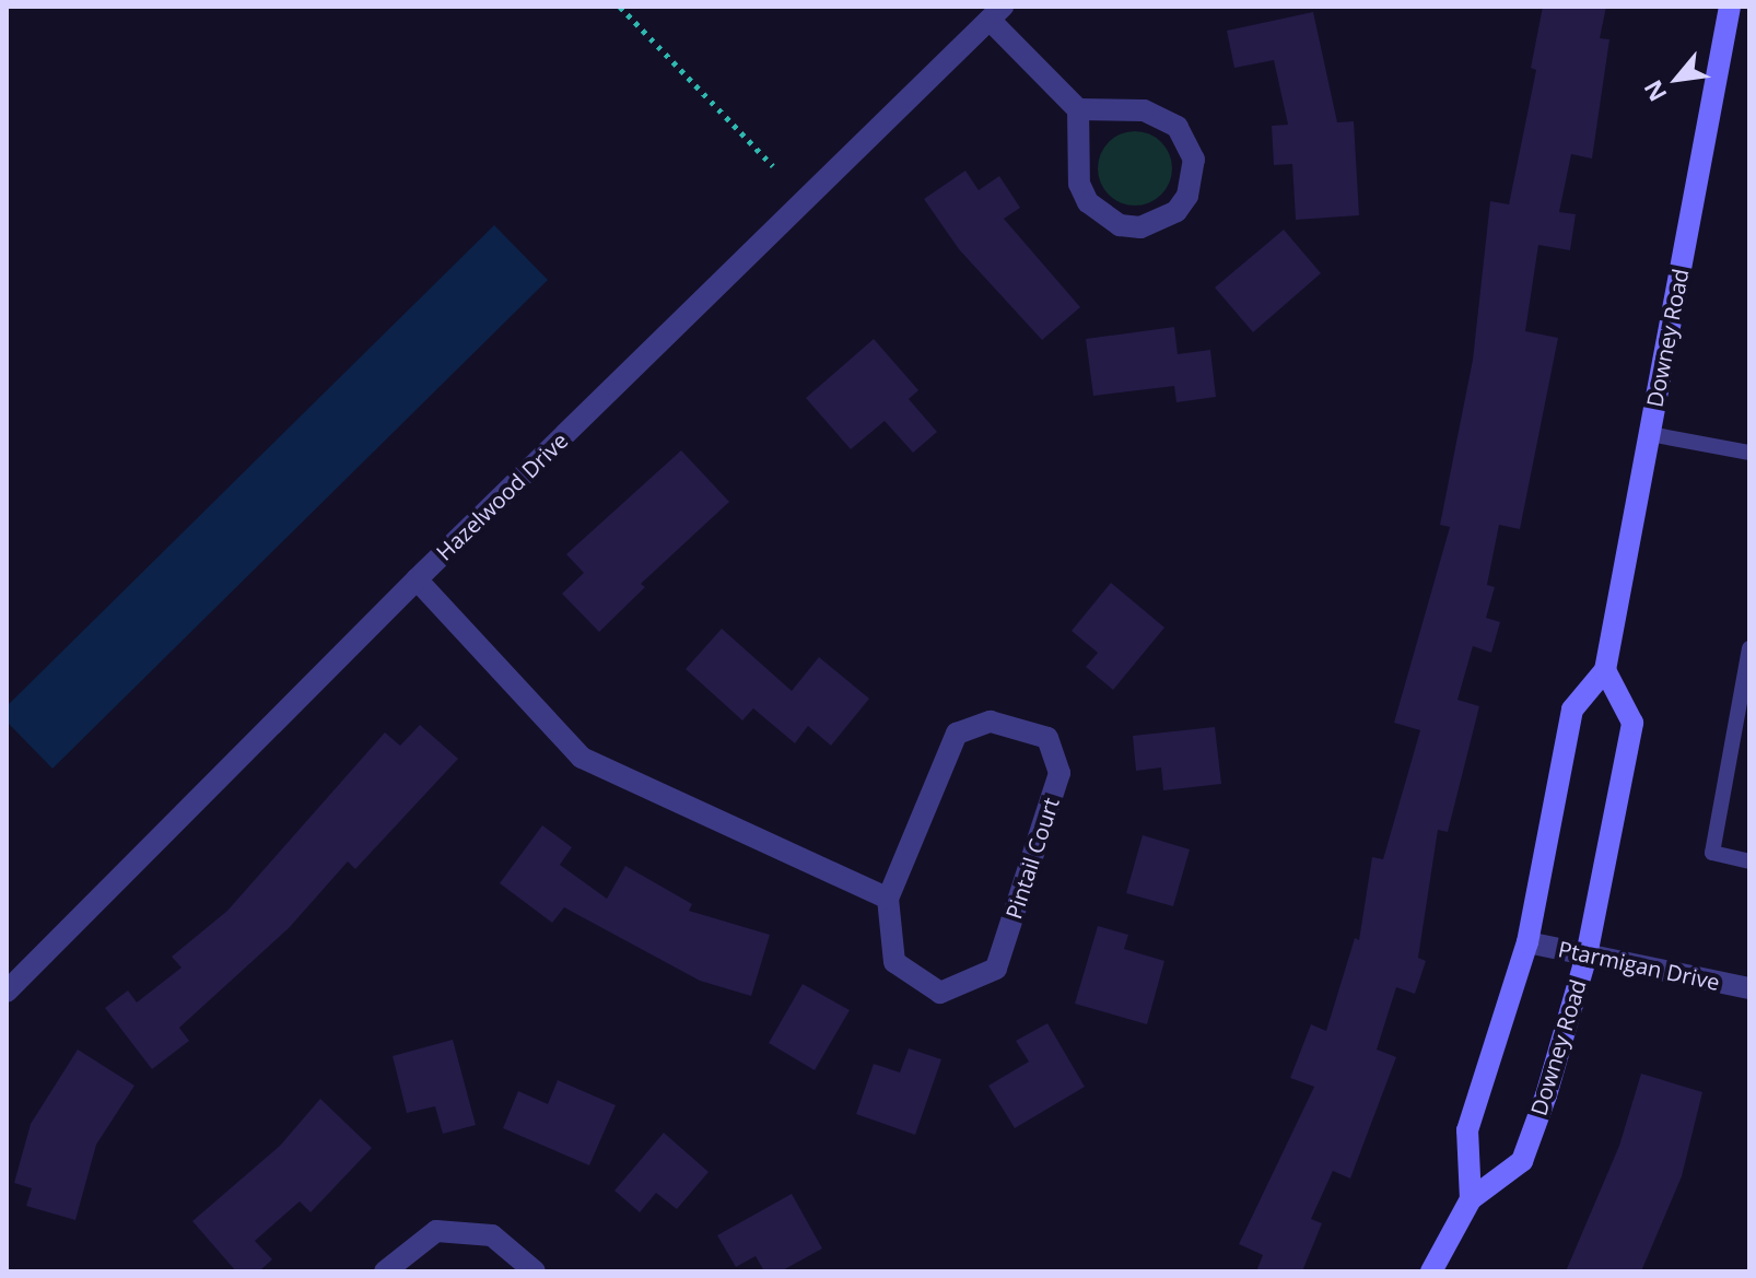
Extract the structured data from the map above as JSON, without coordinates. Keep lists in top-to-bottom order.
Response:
{
  "streets": {
    "main road": ["Downey Road"],
    "street": ["Hazelwood Drive", "Pintail Court", "Ptarmigan Drive"]
  },
  "crossings": [
    ["Downey Road", "Ptarmigan Drive"]
  ],
  "north": "bottom left"
}
